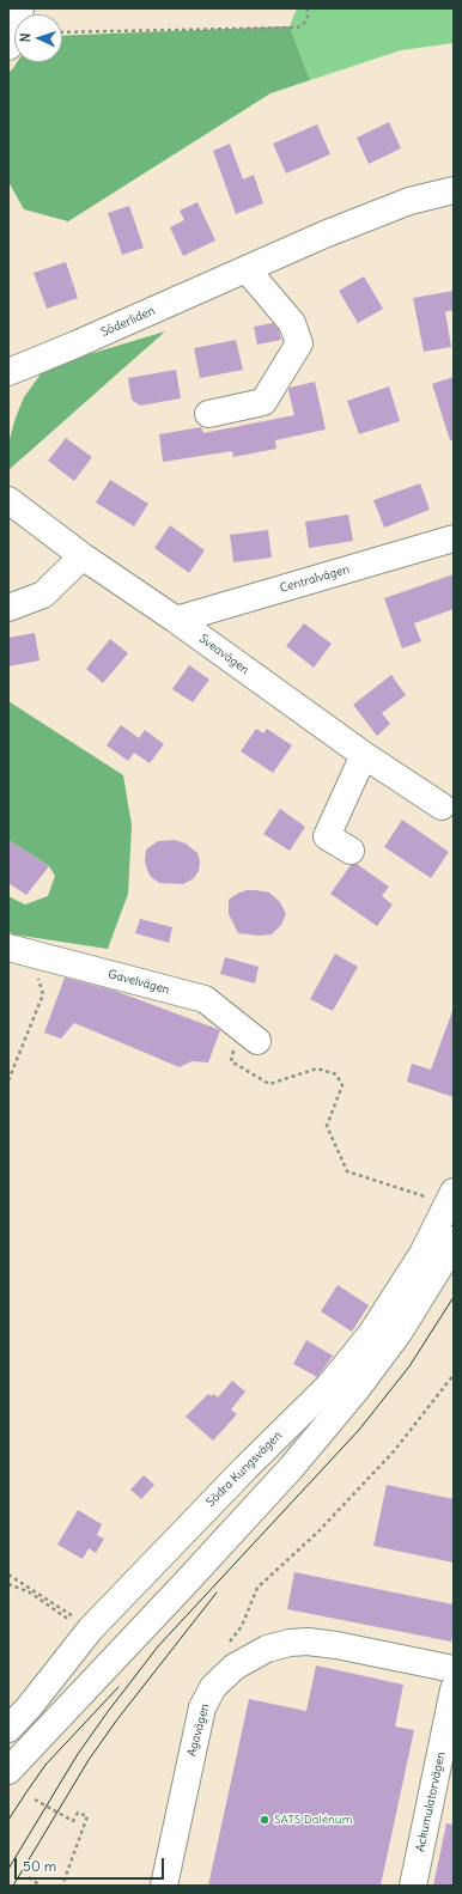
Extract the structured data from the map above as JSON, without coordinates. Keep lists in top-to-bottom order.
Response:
{
  "streets": {
    "street": [
      "Söderliden",
      "Centralvägen",
      "Sveavägen",
      "Gavelvägen",
      "Södra Kungsvägen",
      "Agavägen",
      "Ackumulatorvägen"
    ]
  },
  "crossings": [
    ["Centralvägen", "Sveavägen"]
  ],
  "places": ["SATS Dalénum"],
  "scale_bar": "50 m",
  "north": "left"
}
